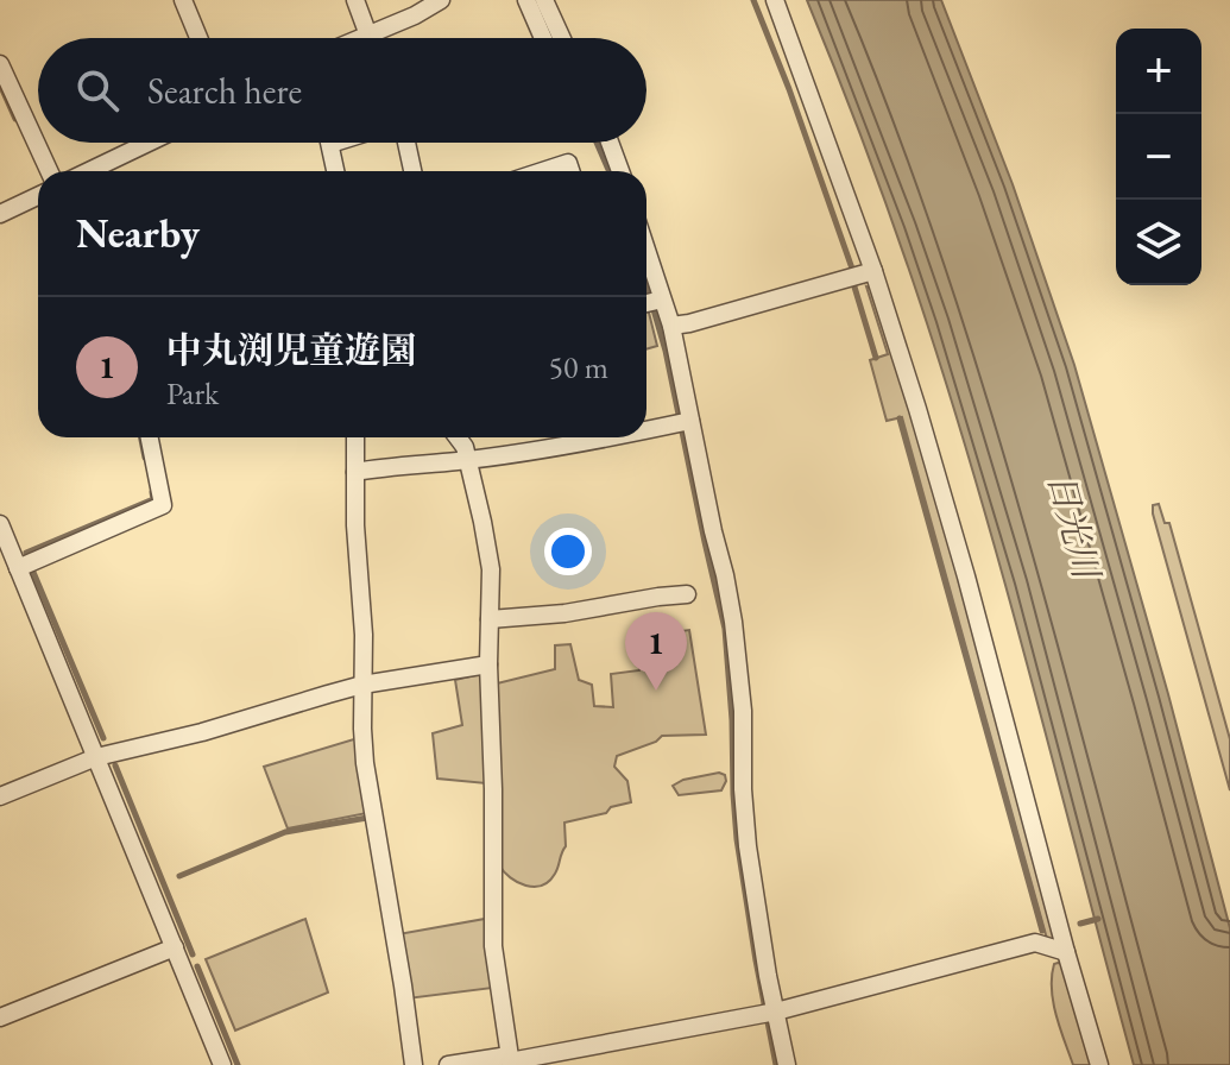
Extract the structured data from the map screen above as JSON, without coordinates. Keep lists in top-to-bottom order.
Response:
{
  "water": ["日光川"],
  "page": {
    "map_buttons": ["+", "−"],
    "search": "Search here",
    "heading": "Nearby",
    "list": [
      {
        "mark": "1",
        "name": "中丸渕児童遊園",
        "note": "Park",
        "value": "50 m"
      }
    ],
    "pins": "1"
  }
}
